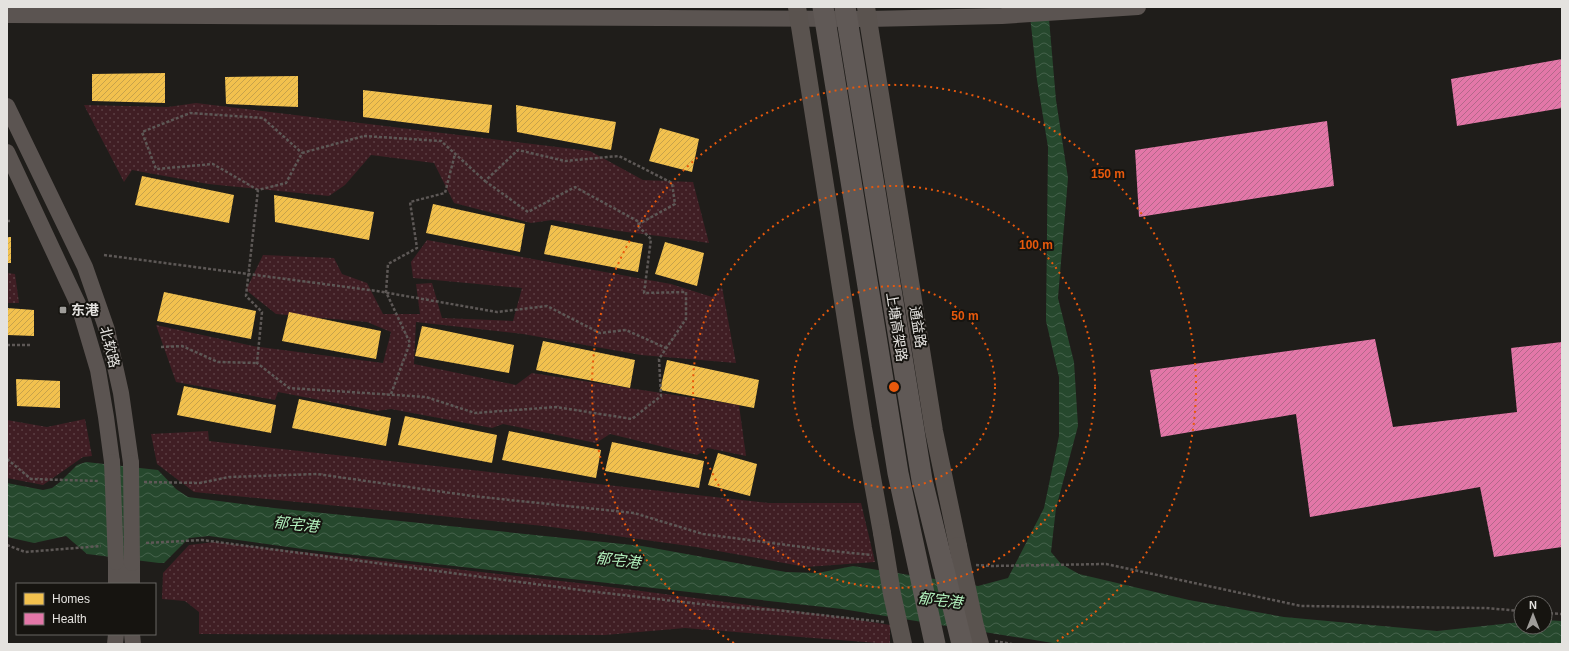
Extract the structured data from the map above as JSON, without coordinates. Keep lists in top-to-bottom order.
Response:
{
  "streets": {
    "highway": ["上塘高架路"],
    "main road": ["通益路"],
    "street": ["北软路"]
  },
  "water": ["郁宅港"],
  "places": {
    "transit": ["东港"]
  },
  "legend": ["Homes", "Health"],
  "north": "top",
  "rings": ["150 m", "100 m", "50 m"]
}
